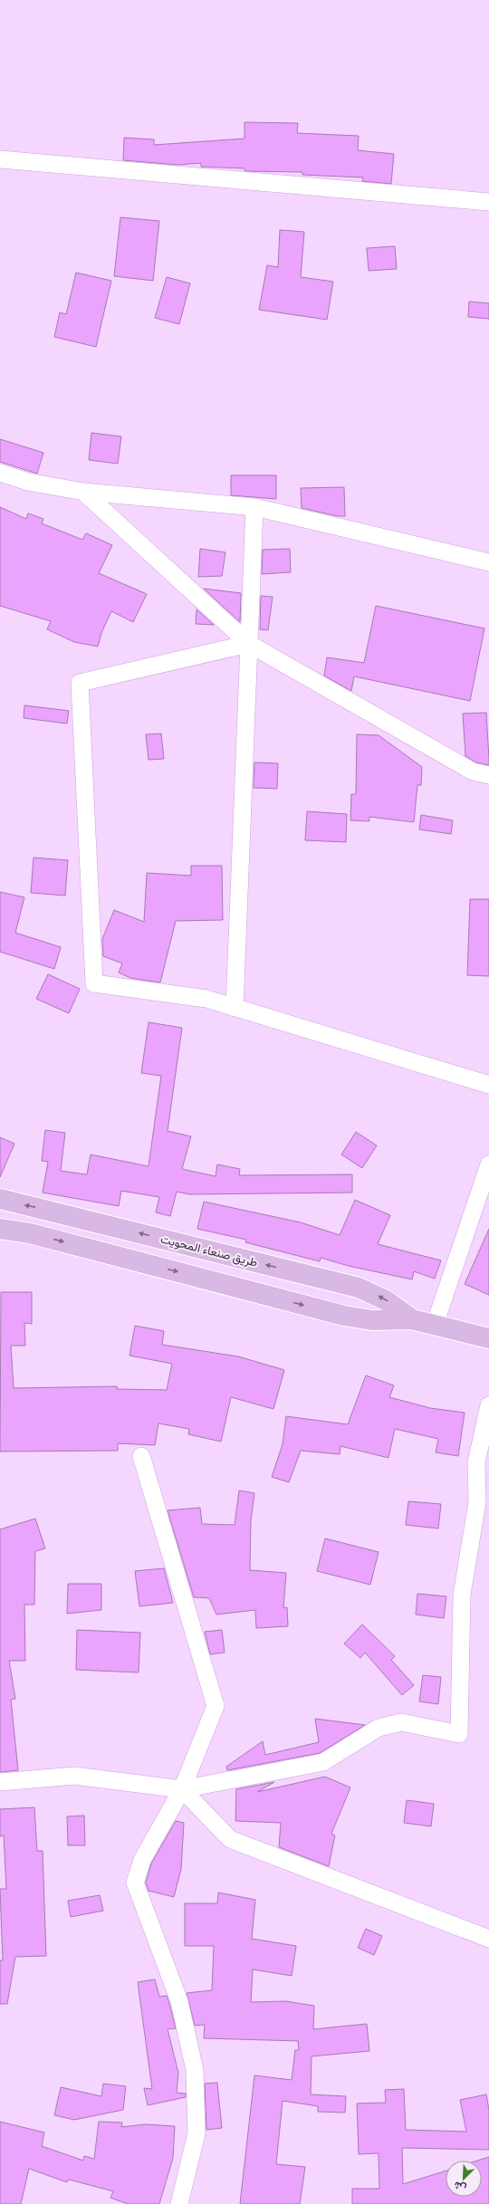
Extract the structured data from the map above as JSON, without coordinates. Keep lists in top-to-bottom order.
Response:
{
  "streets": {
    "main road": ["طريق صنعاء المحويت"]
  },
  "north": "bottom left"
}
